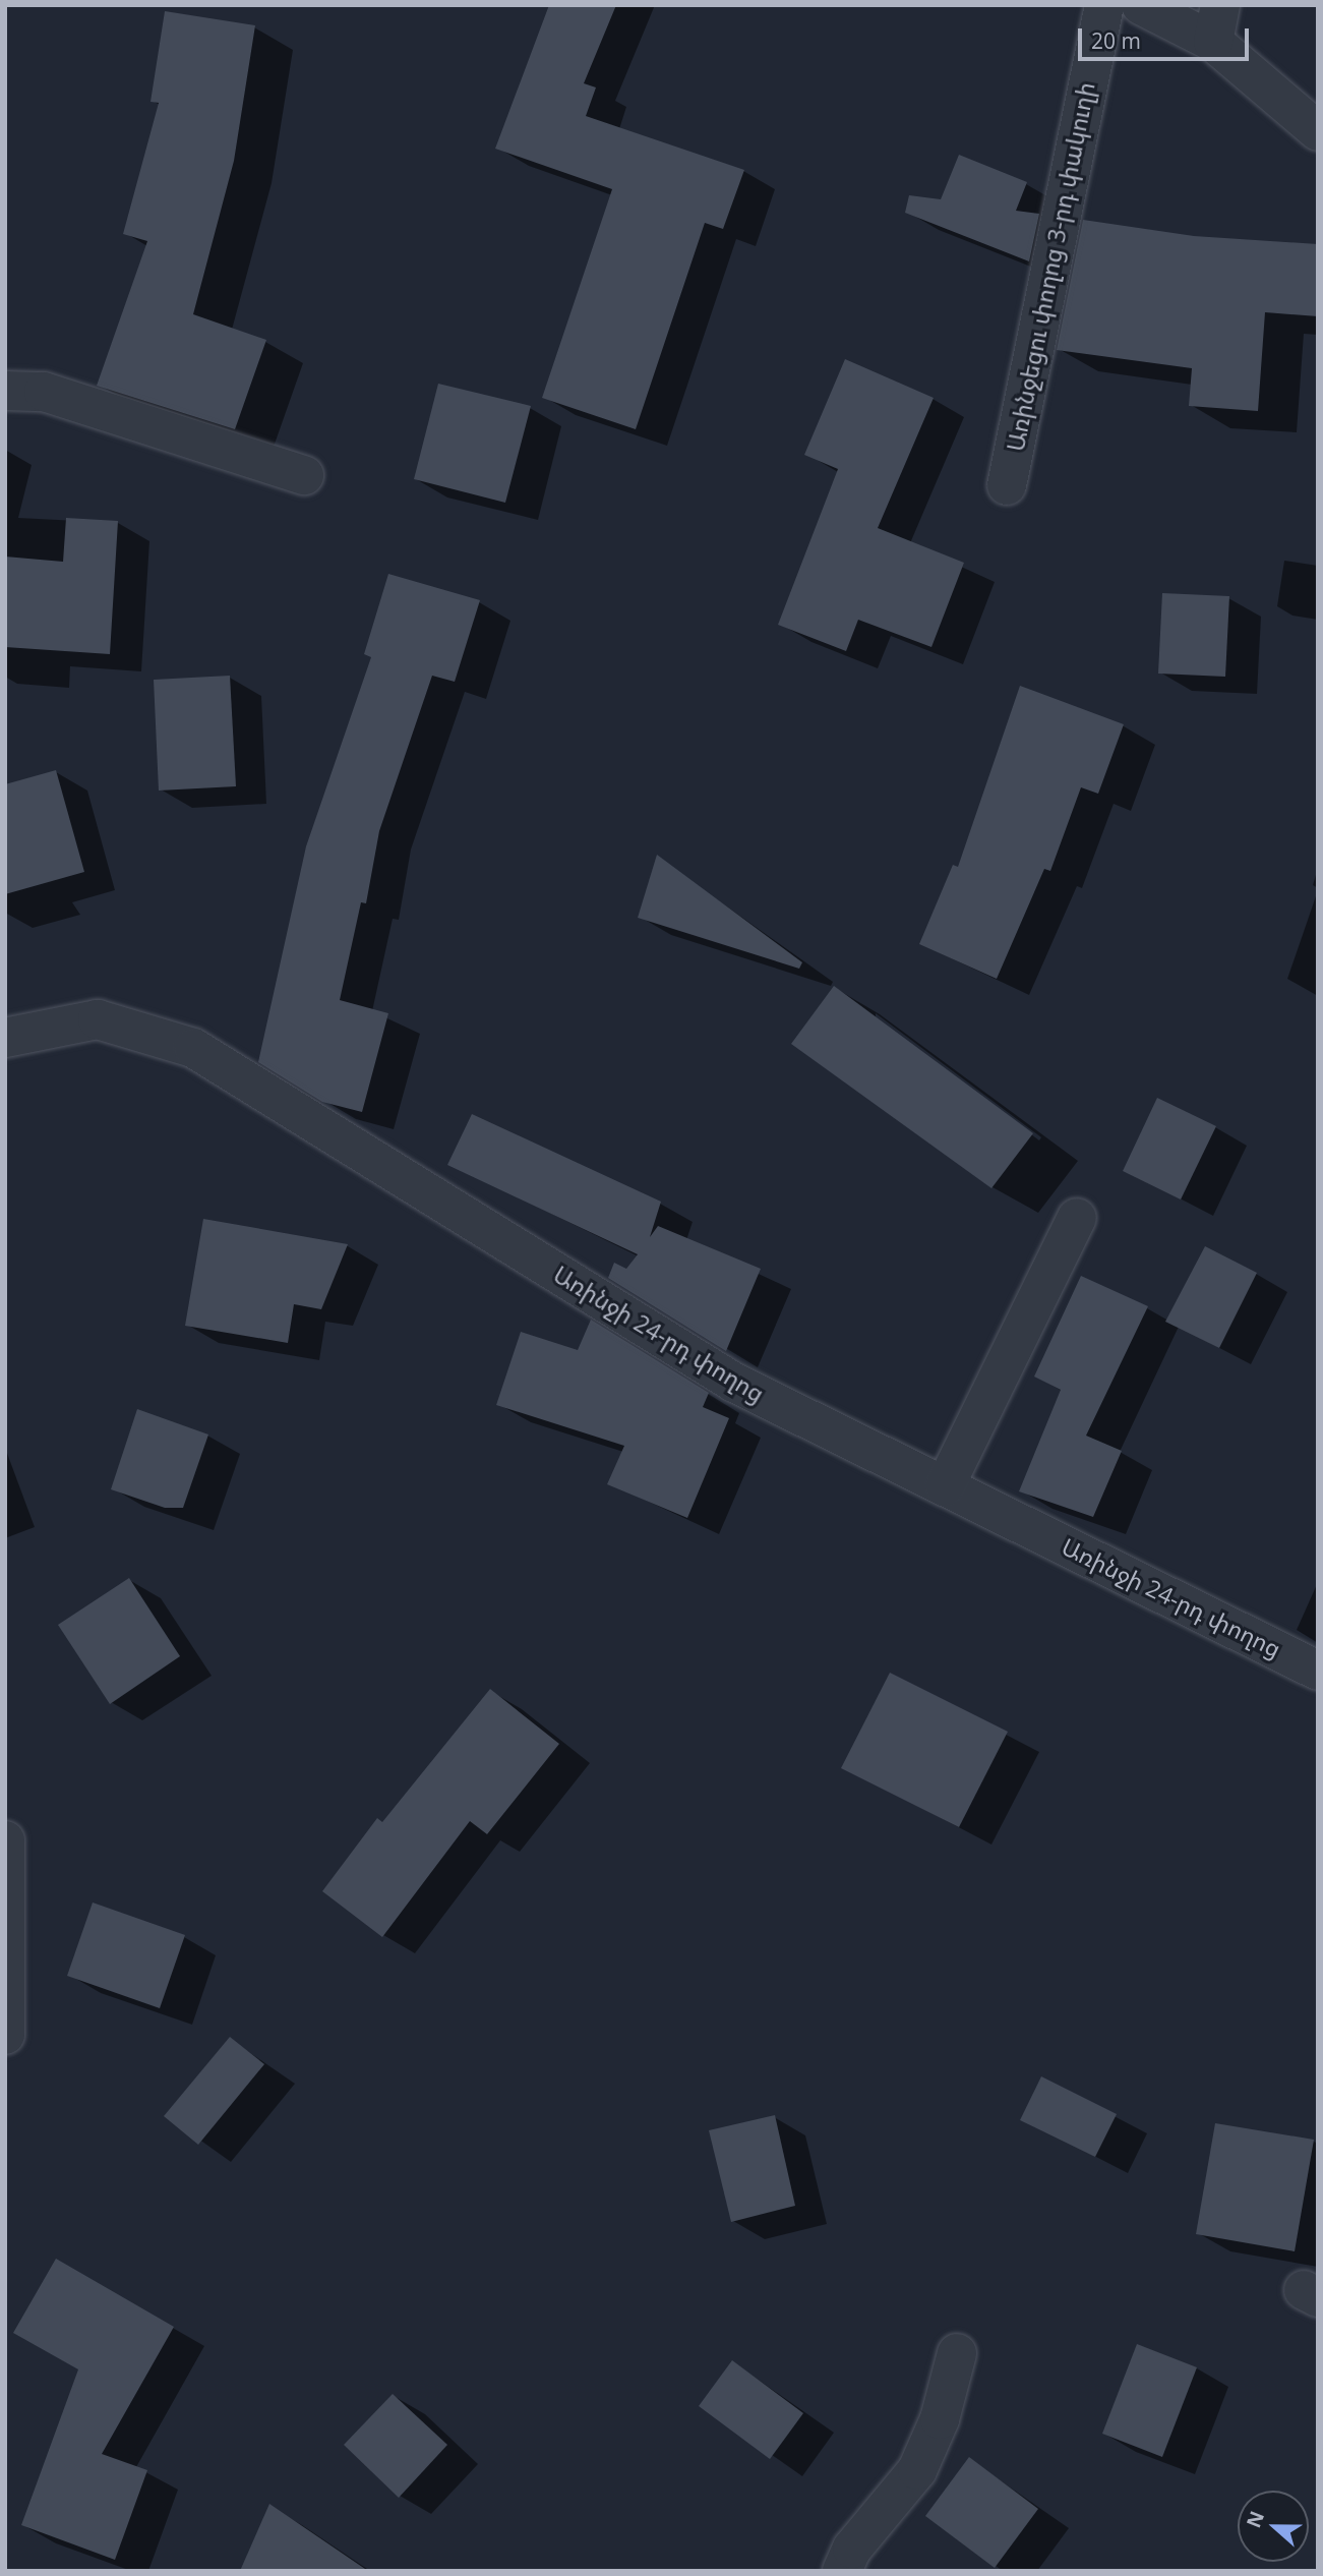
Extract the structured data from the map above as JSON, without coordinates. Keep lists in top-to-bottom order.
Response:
{
  "streets": {
    "street": ["Առինջեցու փողոց 3-րդ փակուղի", "Առինջի 24-րդ փողոց"]
  },
  "scale_bar": "20 m",
  "north": "left"
}
